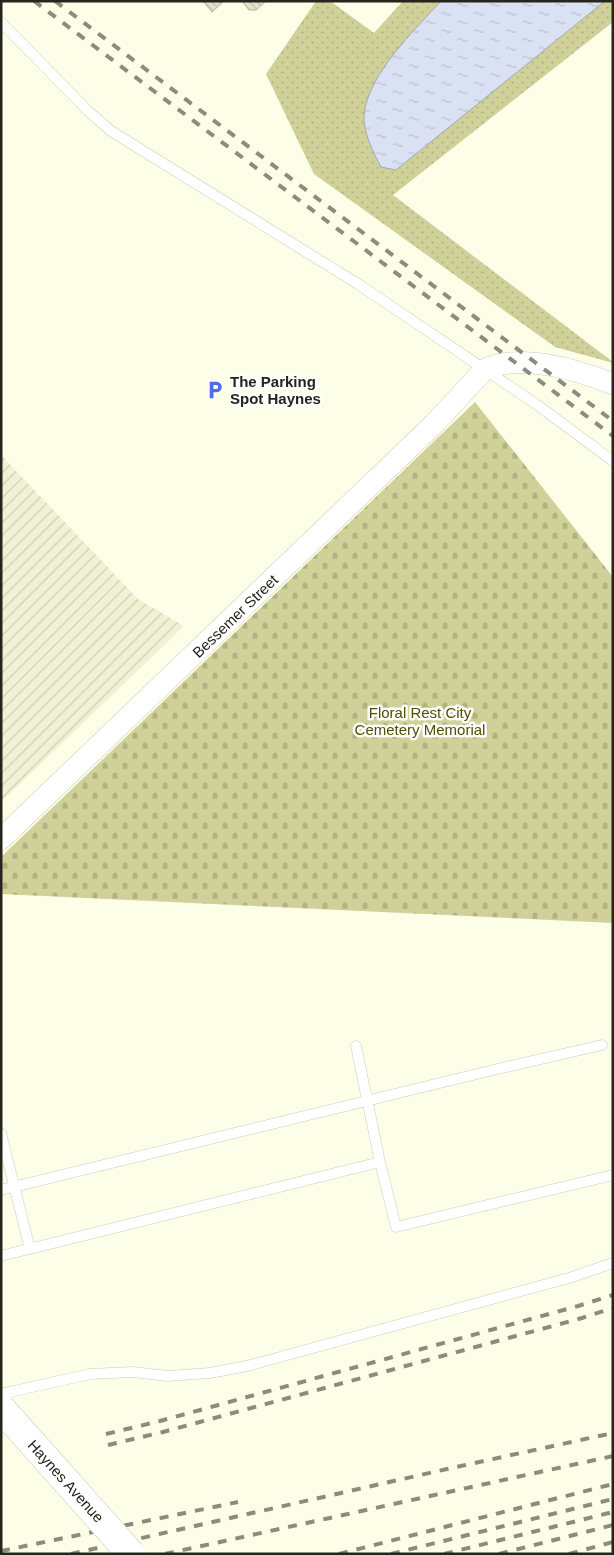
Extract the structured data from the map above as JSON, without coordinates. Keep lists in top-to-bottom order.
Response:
{
  "streets": {
    "main road": ["Haynes Avenue"],
    "street": ["Bessemer Street"]
  },
  "parks": ["Floral Rest City Cemetery Memorial"],
  "places": {
    "parking": ["The Parking Spot Haynes"]
  }
}
